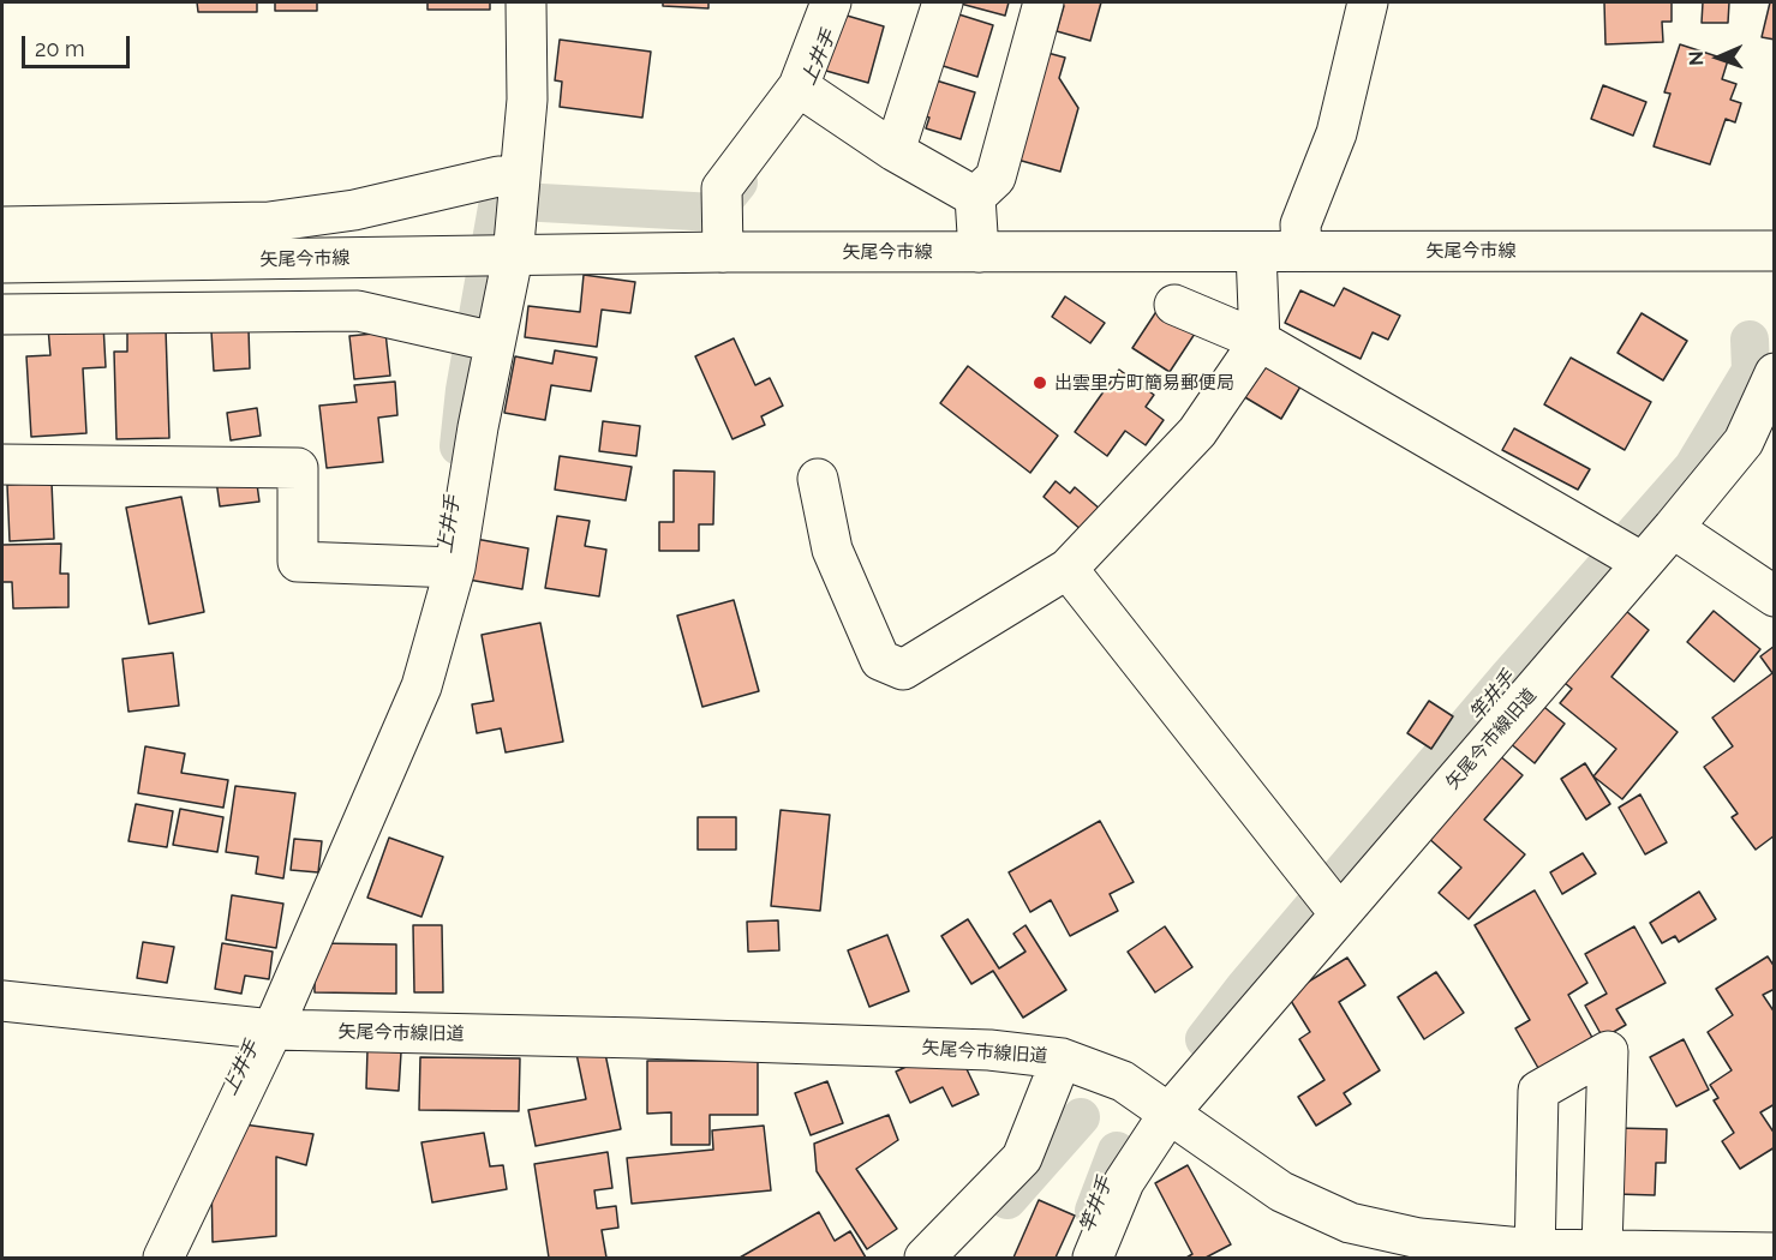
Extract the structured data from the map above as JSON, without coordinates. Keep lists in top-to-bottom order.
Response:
{
  "streets": {
    "street": ["矢尾今市線", "矢尾今市線旧道"]
  },
  "water": ["上井手", "竿井手"],
  "places": ["出雲里方町簡易郵便局"],
  "scale_bar": "20 m",
  "north": "left"
}
